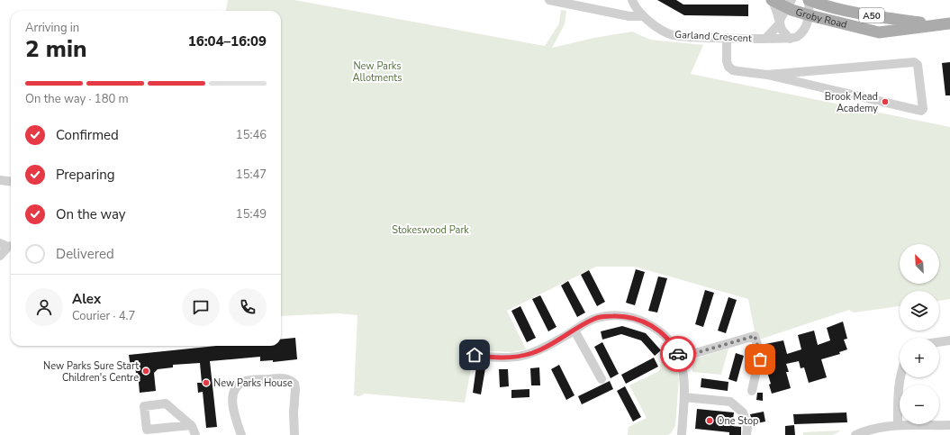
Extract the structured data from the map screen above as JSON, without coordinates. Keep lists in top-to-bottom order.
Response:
{
  "streets": {
    "main road": ["A50", "Groby Road"],
    "street": ["Garland Crescent"]
  },
  "crossings": [
    ["Groby Road", "Garland Crescent"]
  ],
  "parks": ["New Parks Allotments", "Stokeswood Park"],
  "places": [
    "Brook Mead Academy",
    "New Parks Sure Start Children's Centre",
    "New Parks House",
    "One Stop"
  ],
  "north": "top left",
  "page": {
    "heading": ["2 min", "Arriving in", "16:04–16:09"],
    "panel": ["Alex", "Courier · 4.7"],
    "bar": "On the way · 180 m",
    "list": [
      ["Confirmed", "15:46"],
      ["Preparing", "15:47"],
      ["On the way", "15:49"],
      "Delivered"
    ],
    "map_buttons": ["+", "−"]
  }
}
